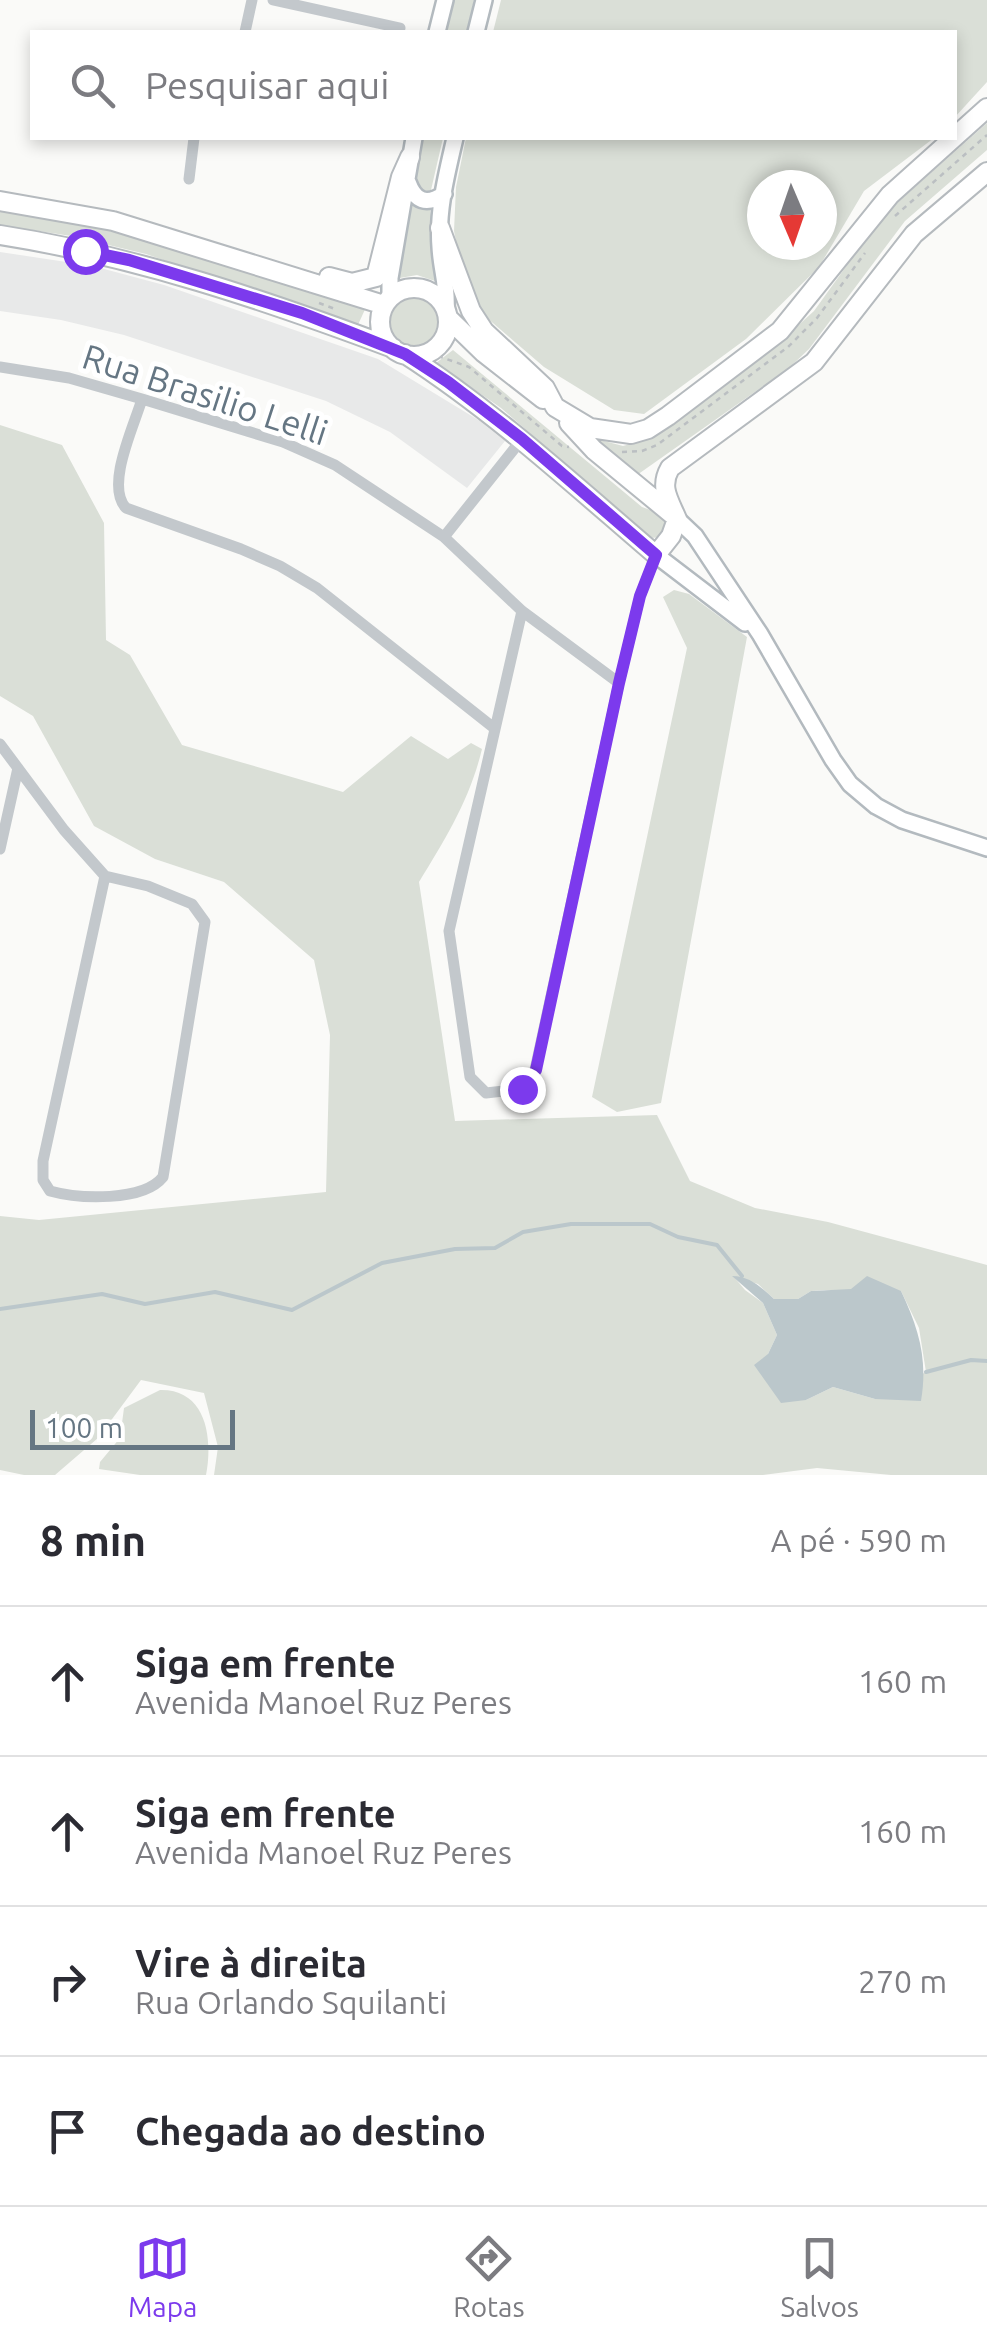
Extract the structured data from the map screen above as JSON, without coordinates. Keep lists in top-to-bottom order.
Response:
{
  "streets": {
    "street": ["Rua Brasilio Lelli"]
  },
  "scale_bar": "100 m",
  "north": "bottom",
  "page": {
    "search": "Pesquisar aqui",
    "scale": "100 m",
    "heading": ["8 min", "A pé · 590 m"],
    "list": [
      ["Siga em frente", "Avenida Manoel Ruz Peres", "160 m"],
      ["Siga em frente", "Avenida Manoel Ruz Peres", "160 m"],
      ["Vire à direita", "Rua Orlando Squilanti", "270 m"],
      "Chegada ao destino"
    ],
    "nav": ["Mapa", "Rotas", "Salvos"]
  }
}
